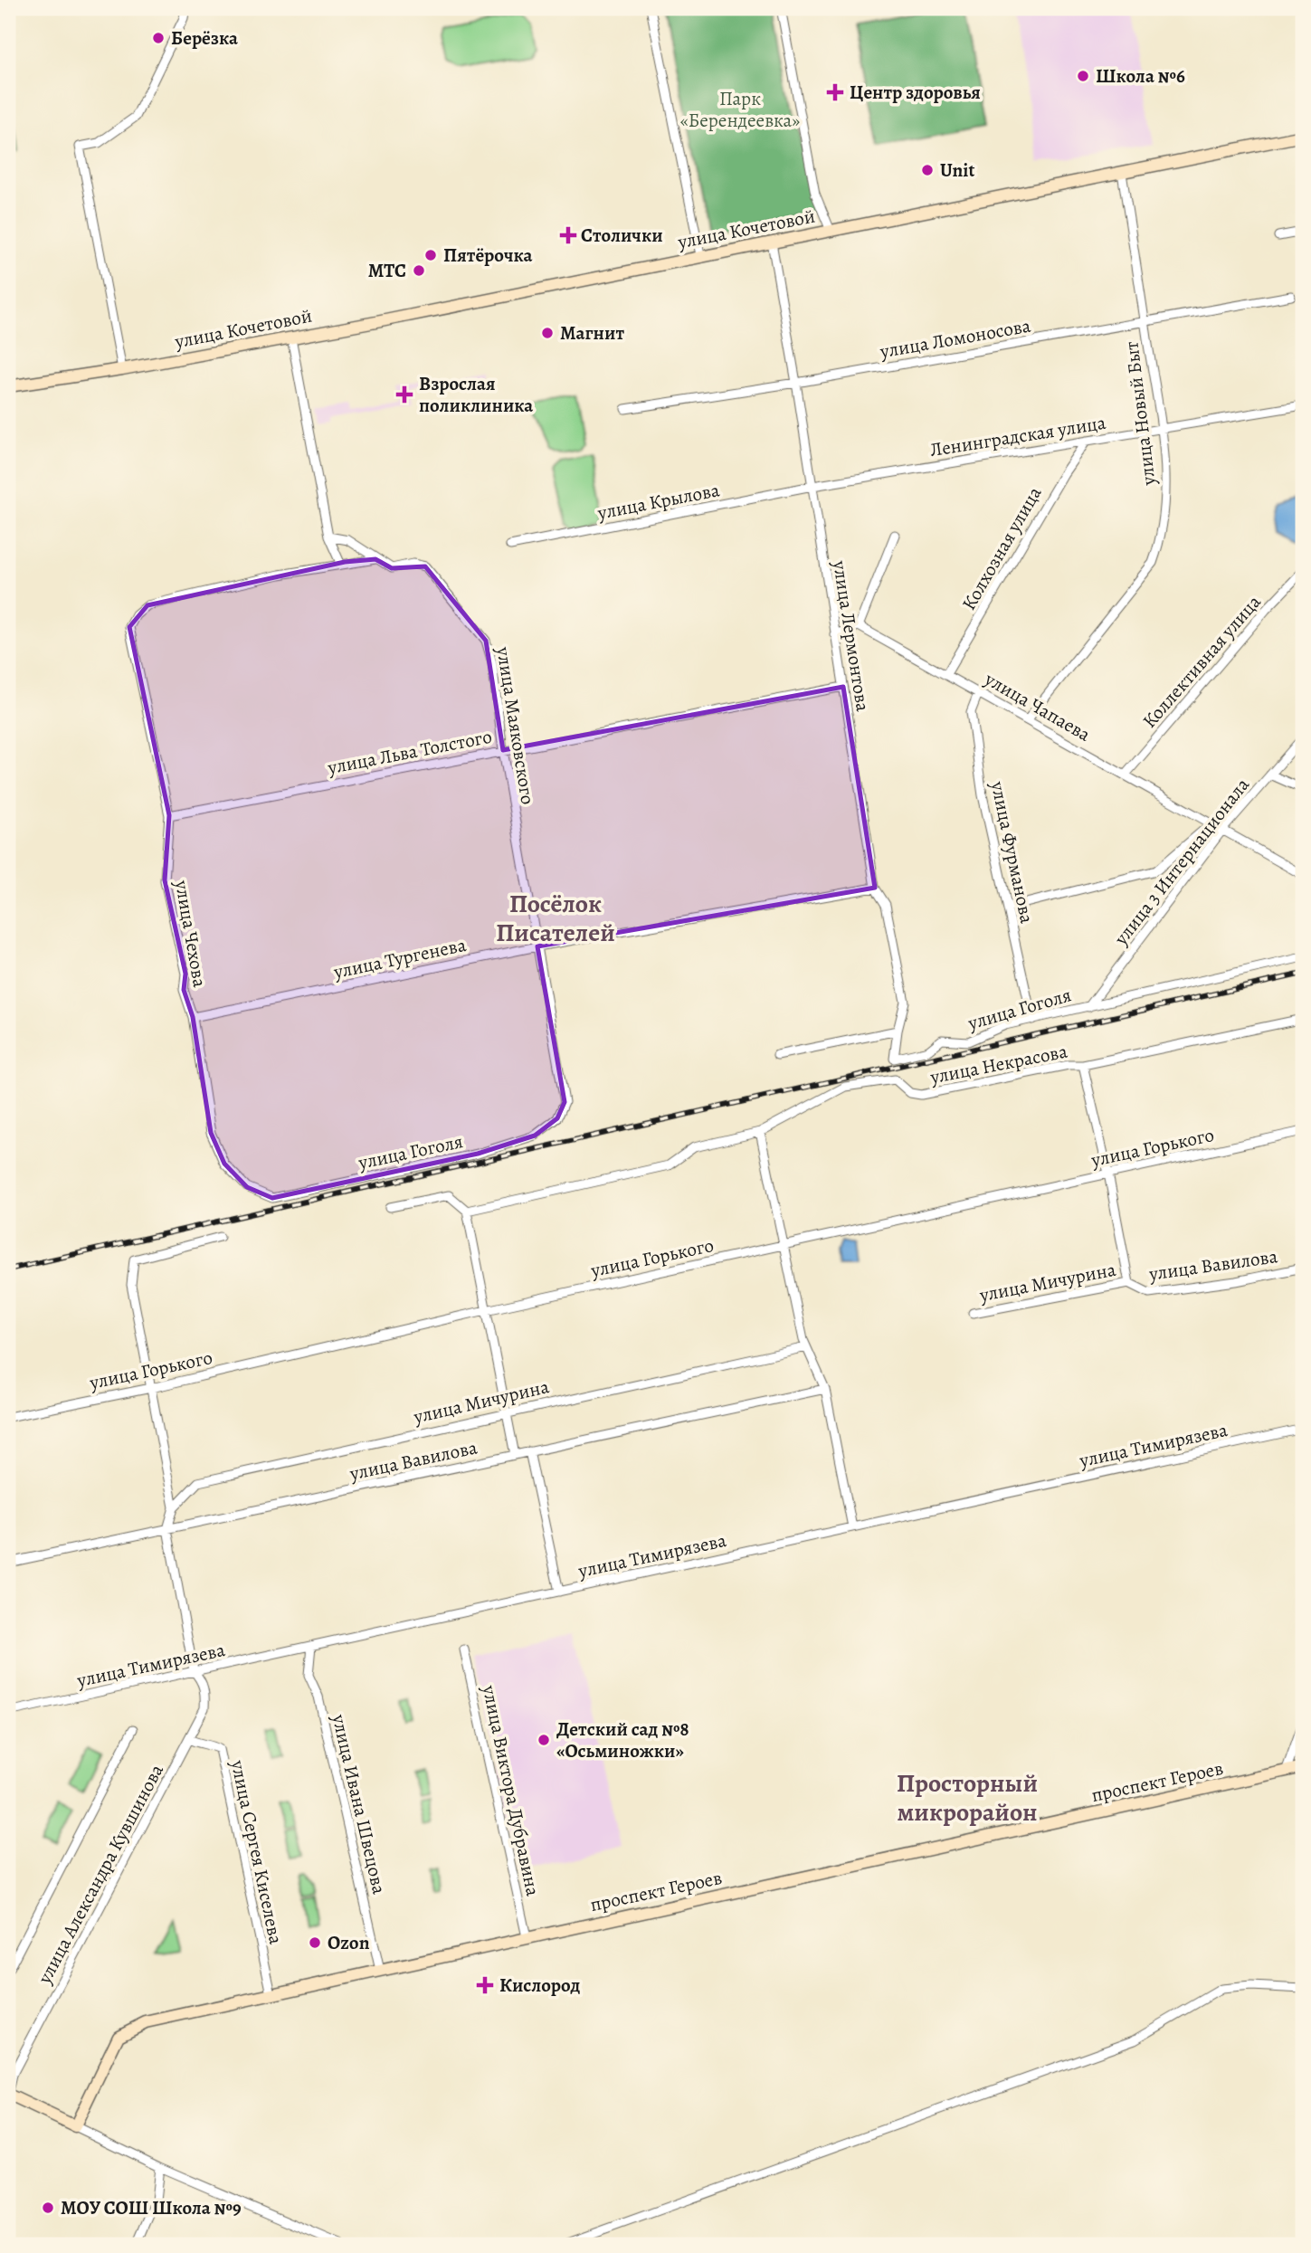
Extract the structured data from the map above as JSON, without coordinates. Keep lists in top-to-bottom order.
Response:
{
  "streets": {
    "street": [
      "улица Кочетовой",
      "улица Ломоносова",
      "улица Новый Быт",
      "Ленинградская улица",
      "улица Крылова",
      "Колхозная улица",
      "улица Лермонтова",
      "Коллективная улица",
      "улица Чапаева",
      "улица Маяковского",
      "улица Льва Толстого",
      "улица Фурманова",
      "улица 3 Интернационала",
      "улица Чехова",
      "улица Тургенева",
      "улица Гоголя",
      "улица Некрасова",
      "улица Горького",
      "улица Вавилова",
      "улица Мичурина",
      "улица Тимирязева",
      "проспект Героев",
      "улица Виктора Дубравина",
      "улица Ивана Швецова",
      "улица Сергея Киселева",
      "улица Александра Кувшинова"
    ]
  },
  "crossings": [
    ["улица Кочетовой", "улица Новый Быт"],
    ["улица Кочетовой", "улица Лермонтова"],
    ["улица Ломоносова", "улица Новый Быт"],
    ["улица Ломоносова", "улица Лермонтова"],
    ["улица Новый Быт", "Ленинградская улица"],
    ["улица Новый Быт", "улица Чапаева"],
    ["Ленинградская улица", "улица Крылова"],
    ["Ленинградская улица", "Колхозная улица"],
    ["Ленинградская улица", "улица Лермонтова"],
    ["улица Крылова", "улица Лермонтова"],
    ["Колхозная улица", "улица Чапаева"],
    ["улица Лермонтова", "улица Льва Толстого"],
    ["улица Лермонтова", "улица Тургенева"],
    ["улица Лермонтова", "улица Гоголя"],
    ["Коллективная улица", "улица Чапаева"],
    ["улица Чапаева", "улица Фурманова"],
    ["улица Чапаева", "улица 3 Интернационала"],
    ["улица Маяковского", "улица Льва Толстого"],
    ["улица Маяковского", "улица Тургенева"],
    ["улица Маяковского", "улица Гоголя"],
    ["улица Льва Толстого", "улица Чехова"],
    ["улица Фурманова", "улица Гоголя"],
    ["улица 3 Интернационала", "улица Гоголя"],
    ["улица Чехова", "улица Тургенева"],
    ["улица Чехова", "улица Гоголя"],
    ["улица Вавилова", "улица Мичурина"],
    ["улица Вавилова", "улица Александра Кувшинова"],
    ["улица Тимирязева", "улица Ивана Швецова"],
    ["улица Тимирязева", "улица Александра Кувшинова"],
    ["проспект Героев", "улица Виктора Дубравина"],
    ["проспект Героев", "улица Ивана Швецова"],
    ["проспект Героев", "улица Сергея Киселева"],
    ["улица Сергея Киселева", "улица Александра Кувшинова"]
  ],
  "districts": ["Посёлок Писателей", "Просторный микрорайон"],
  "parks": ["Парк «Берендеевка»"],
  "places": {
    "other": [
      "Берёзка",
      "Школа №6",
      "Unit",
      "Пятёрочка",
      "МТС",
      "Магнит",
      "Детский сад №8 «Осьминожки»",
      "Ozon",
      "МОУ СОШ Школа №9"
    ],
    "health": [
      "Центр здоровья",
      "Столички",
      "Взрослая поликлиника",
      "Кислород"
    ]
  }
}
